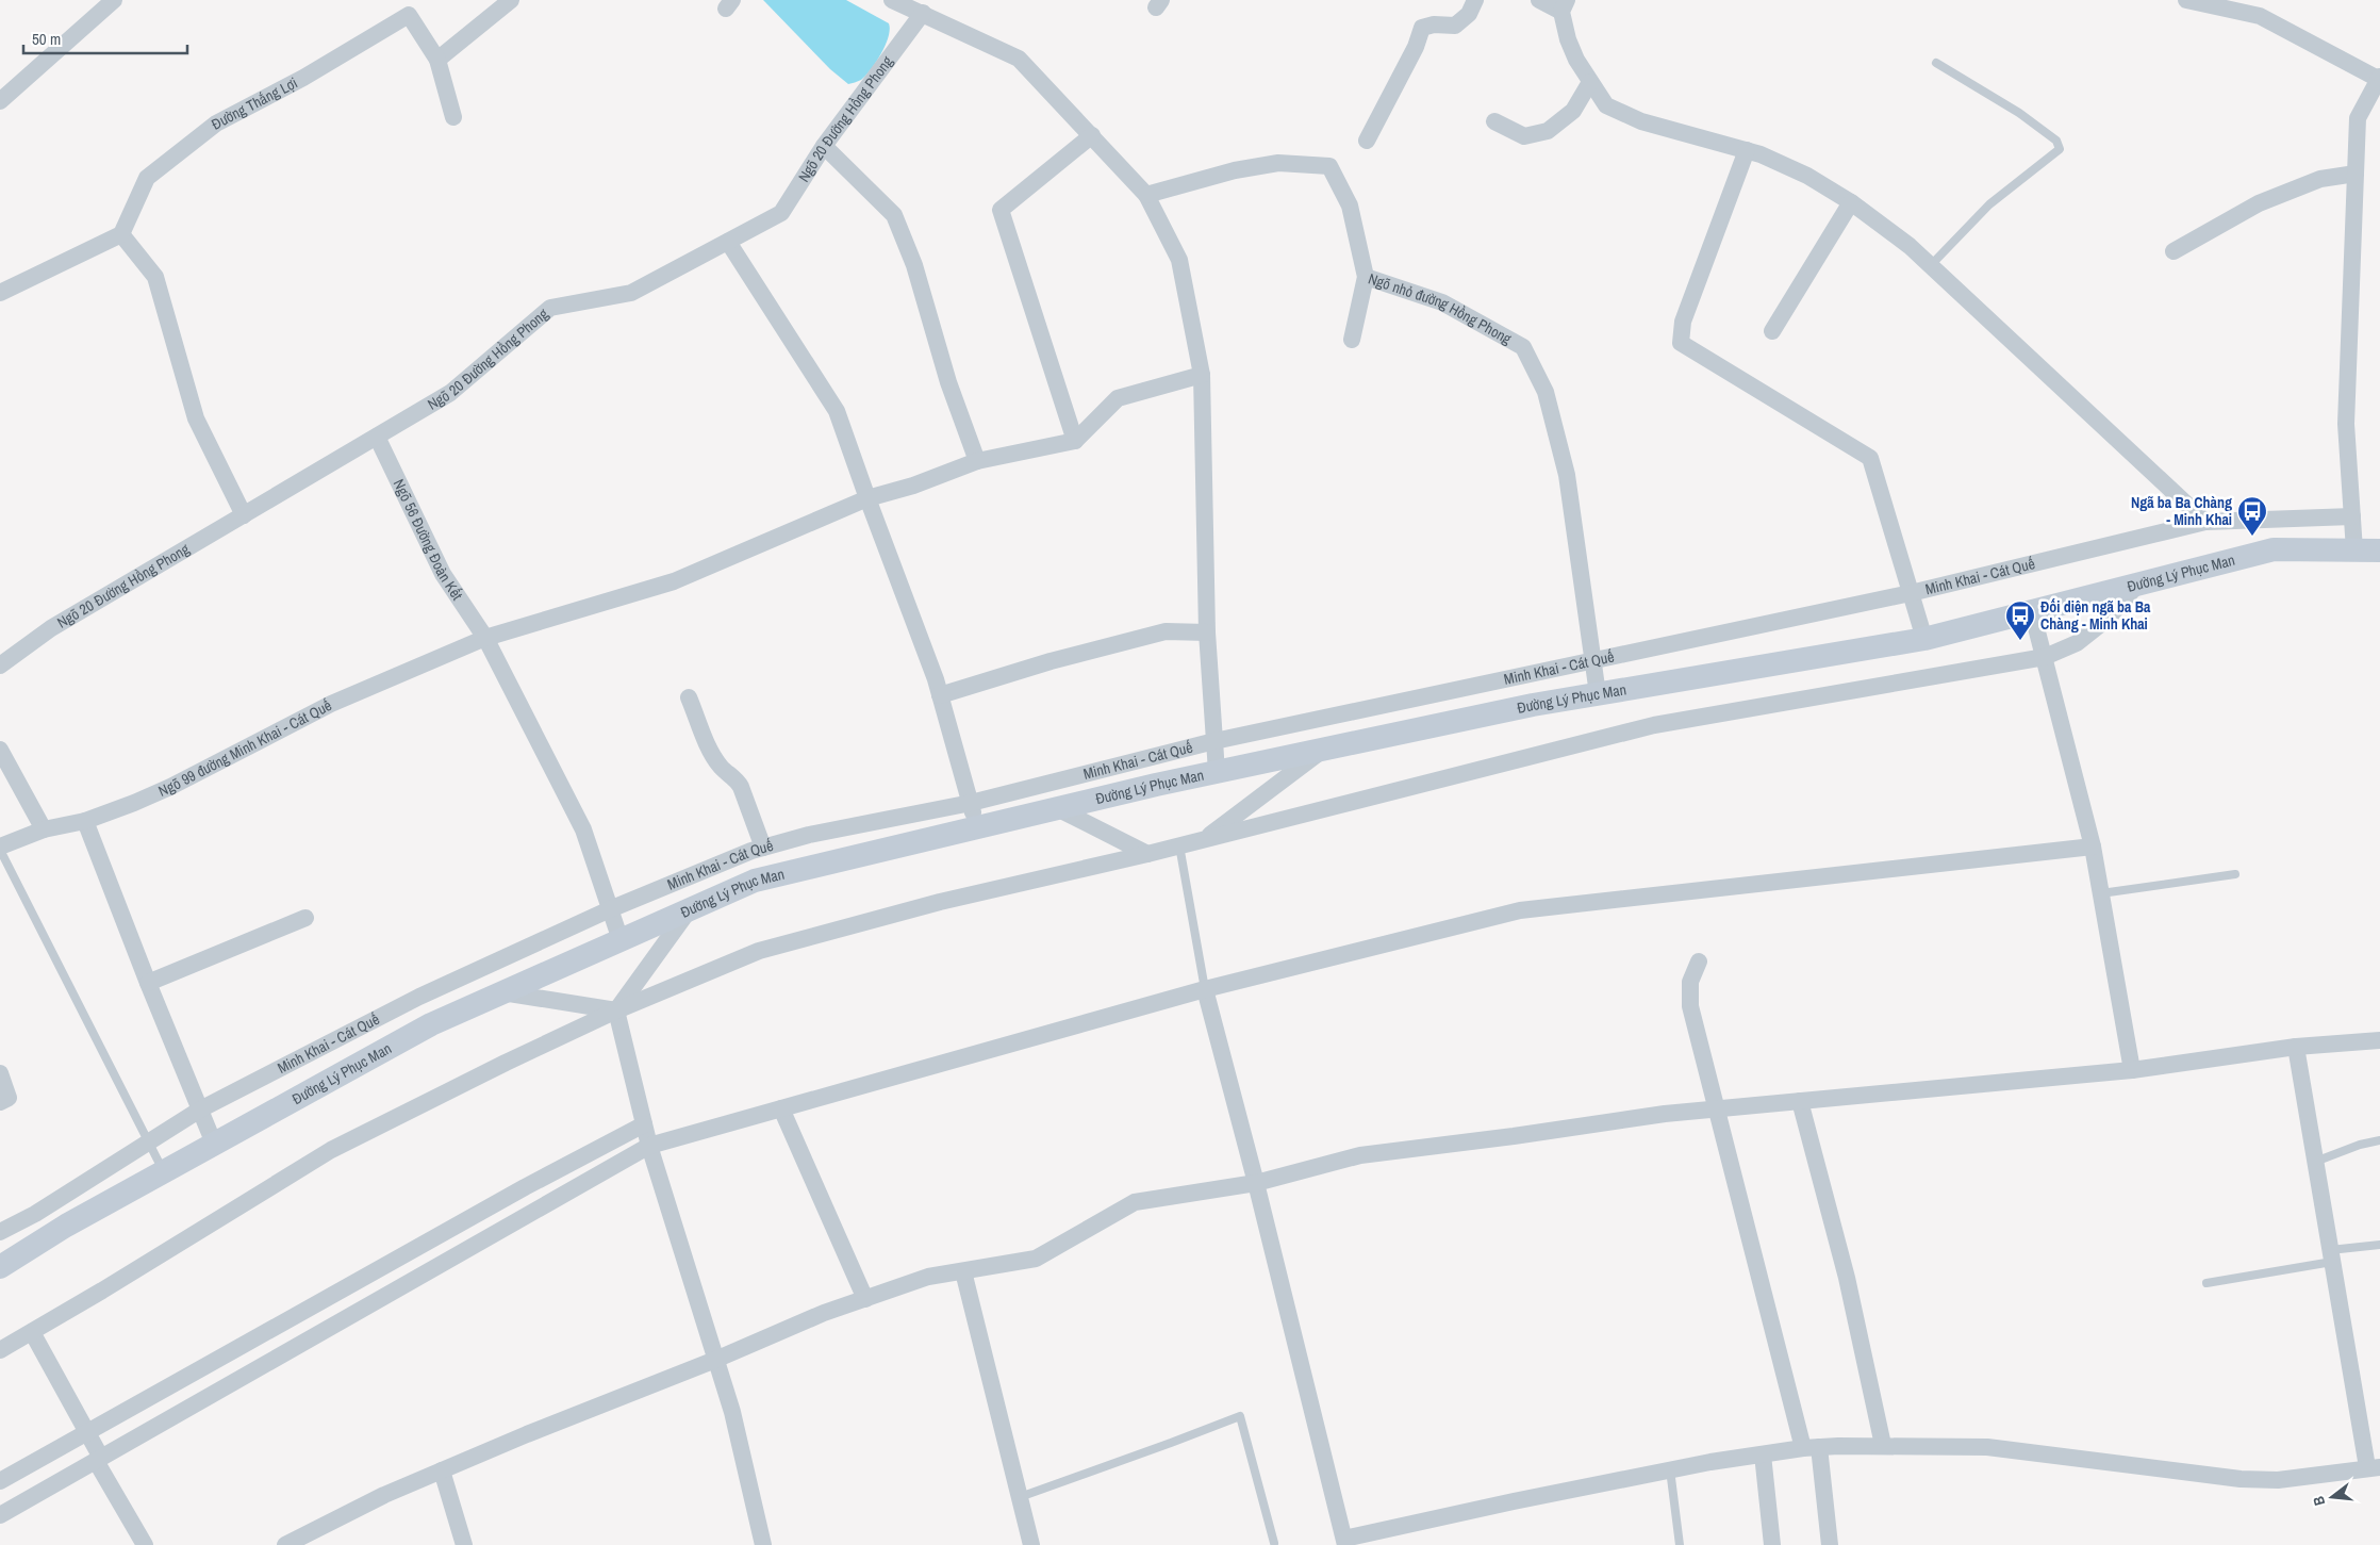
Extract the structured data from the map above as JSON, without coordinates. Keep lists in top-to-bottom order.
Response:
{
  "streets": {
    "main road": ["Đường Lý Phục Man"],
    "street": [
      "Đường Thắng Lợi",
      "Ngõ 20 Đường Hồng Phong",
      "Ngõ nhỏ đường Hồng Phong",
      "Ngõ 56 Đường Đoàn Kết",
      "Minh Khai - Cát Quế",
      "Ngõ 99 đường Minh Khai - Cát Quế"
    ]
  },
  "crossings": [
    ["Ngõ 20 Đường Hồng Phong", "Ngõ 56 Đường Đoàn Kết"],
    ["Ngõ nhỏ đường Hồng Phong", "Đường Lý Phục Man"],
    ["Ngõ nhỏ đường Hồng Phong", "Minh Khai - Cát Quế"],
    ["Ngõ 56 Đường Đoàn Kết", "Đường Lý Phục Man"],
    ["Ngõ 56 Đường Đoàn Kết", "Minh Khai - Cát Quế"],
    ["Ngõ 56 Đường Đoàn Kết", "Ngõ 99 đường Minh Khai - Cát Quế"]
  ],
  "places": {
    "bus stop": ["Ngã ba Ba Chàng - Minh Khai", "Đối diện ngã ba Ba Chàng - Minh Khai"]
  },
  "scale_bar": "50 m",
  "north": "left"
}
